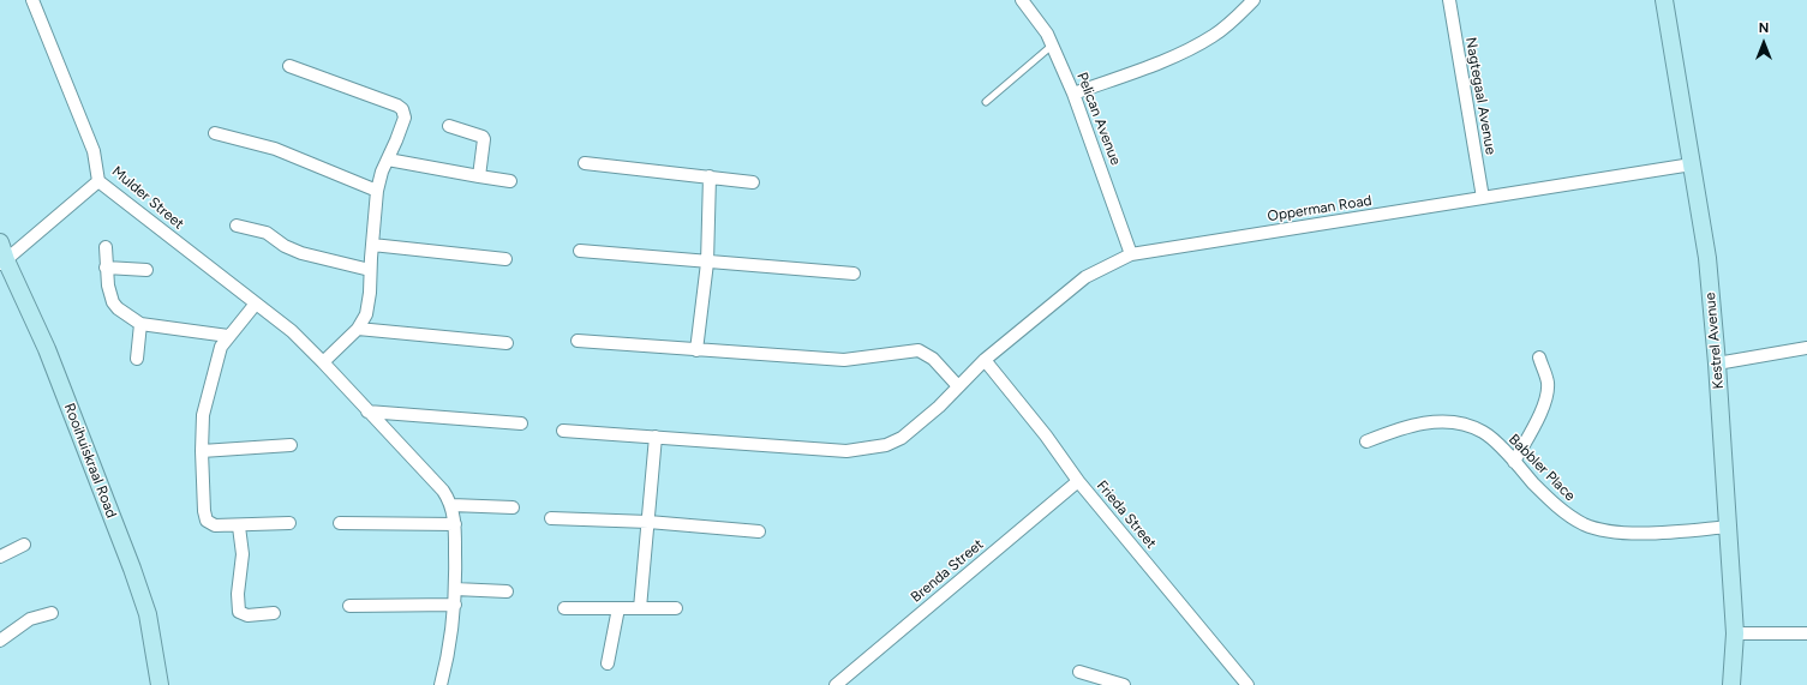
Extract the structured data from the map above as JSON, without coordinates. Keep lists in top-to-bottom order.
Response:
{
  "streets": {
    "street": [
      "Nagtegaal Avenue",
      "Pelican Avenue",
      "Mulder Street",
      "Opperman Road",
      "Kestrel Avenue",
      "Rooihuiskraal Road",
      "Babbler Place",
      "Frieda Street",
      "Brenda Street"
    ]
  },
  "crossings": [
    ["Nagtegaal Avenue", "Opperman Road"],
    ["Pelican Avenue", "Opperman Road"],
    ["Opperman Road", "Kestrel Avenue"],
    ["Opperman Road", "Frieda Street"],
    ["Kestrel Avenue", "Babbler Place"],
    ["Frieda Street", "Brenda Street"]
  ],
  "north": "top"
}
